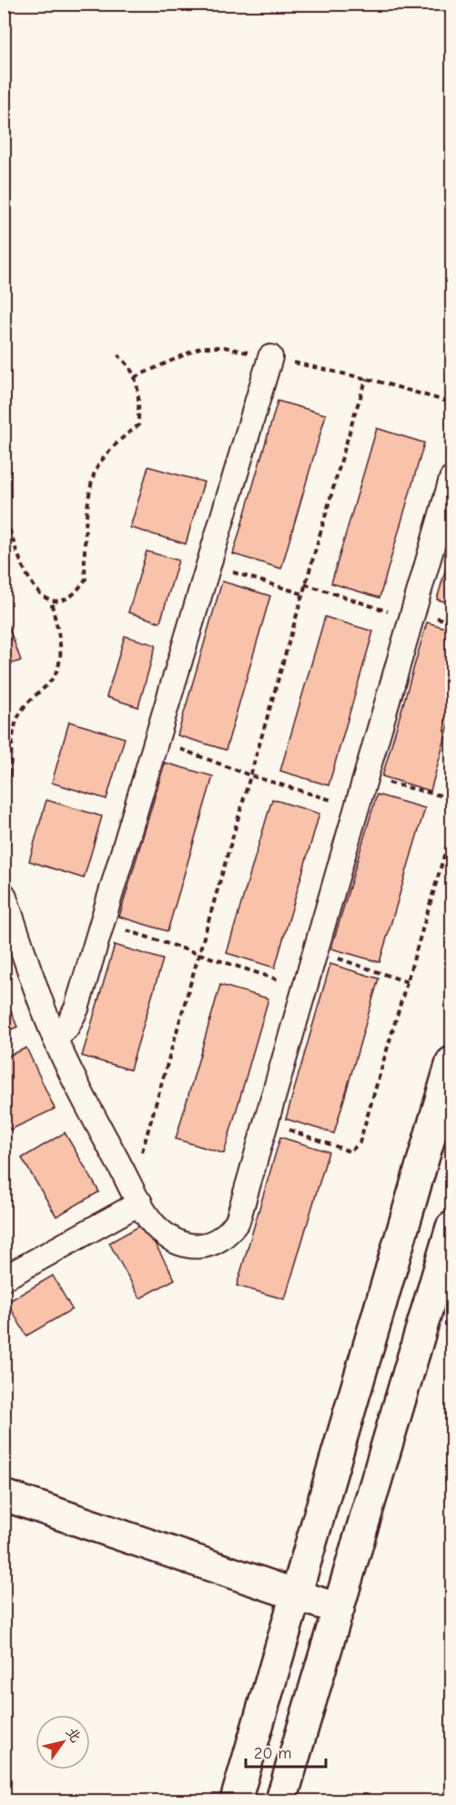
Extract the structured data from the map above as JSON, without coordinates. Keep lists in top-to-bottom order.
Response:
{
  "scale_bar": "20 m",
  "north": "top right"
}
